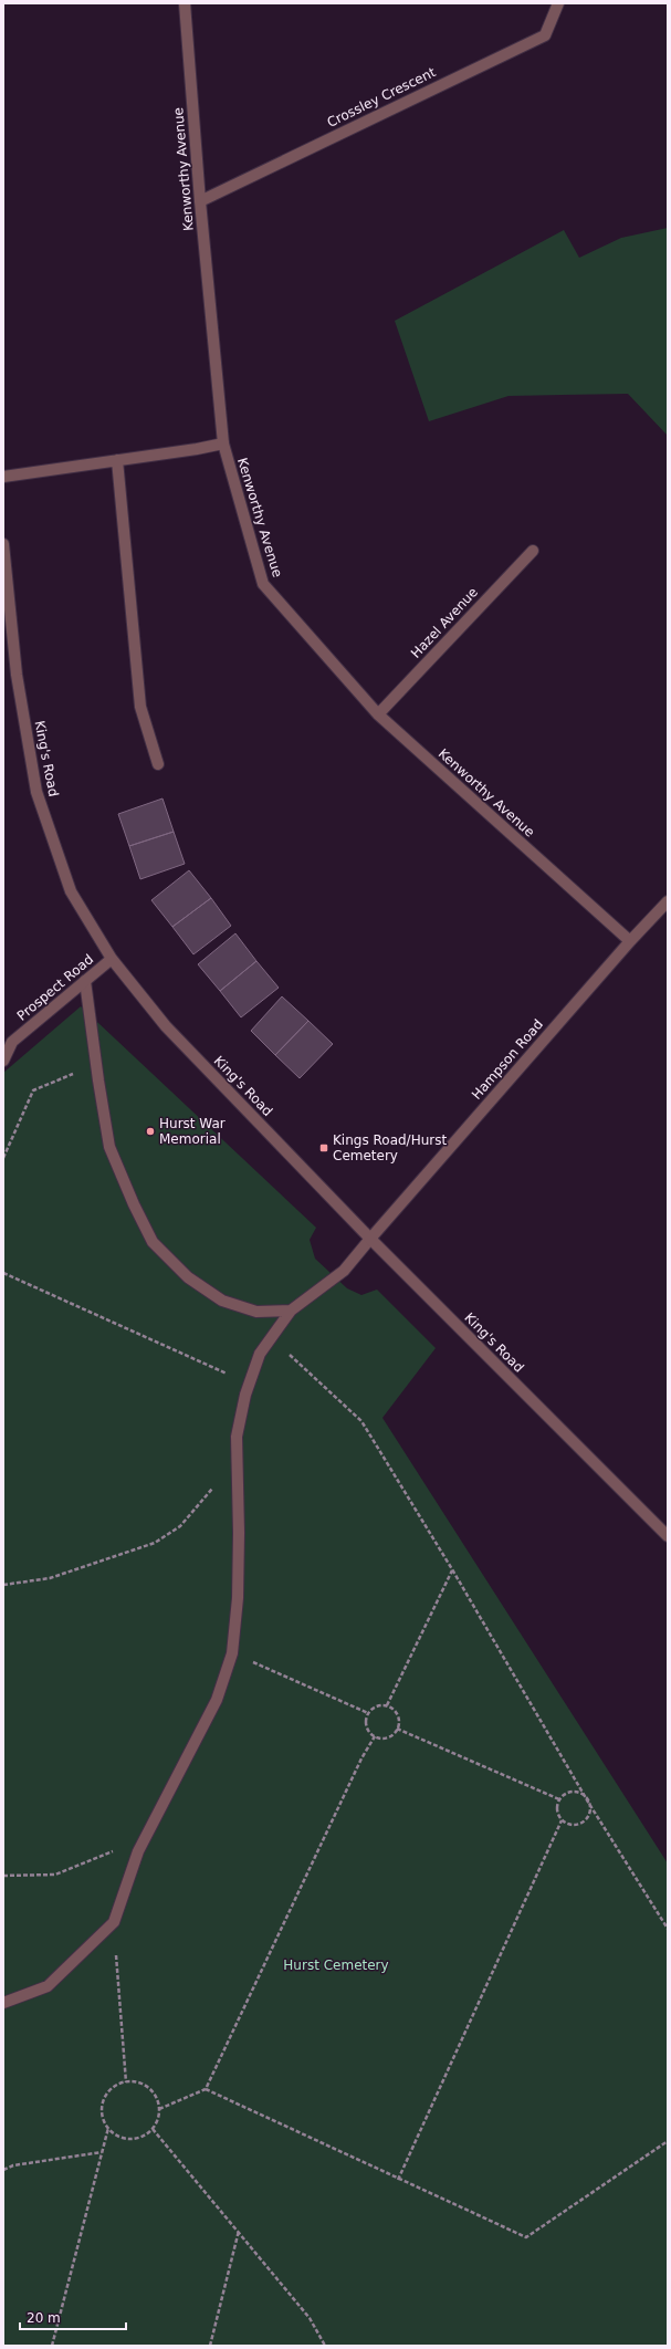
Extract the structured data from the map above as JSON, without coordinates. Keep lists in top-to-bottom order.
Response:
{
  "streets": {
    "street": [
      "Crossley Crescent",
      "Kenworthy Avenue",
      "Hazel Avenue",
      "King's Road",
      "Prospect Road",
      "Hampson Road"
    ]
  },
  "crossings": [
    ["Crossley Crescent", "Kenworthy Avenue"],
    ["Kenworthy Avenue", "Hazel Avenue"],
    ["Kenworthy Avenue", "Hampson Road"],
    ["King's Road", "Prospect Road"],
    ["King's Road", "Hampson Road"]
  ],
  "parks": ["Hurst Cemetery"],
  "places": {
    "other": ["Hurst War Memorial"],
    "transit": ["Kings Road/Hurst Cemetery"]
  },
  "scale_bar": "20 m"
}
